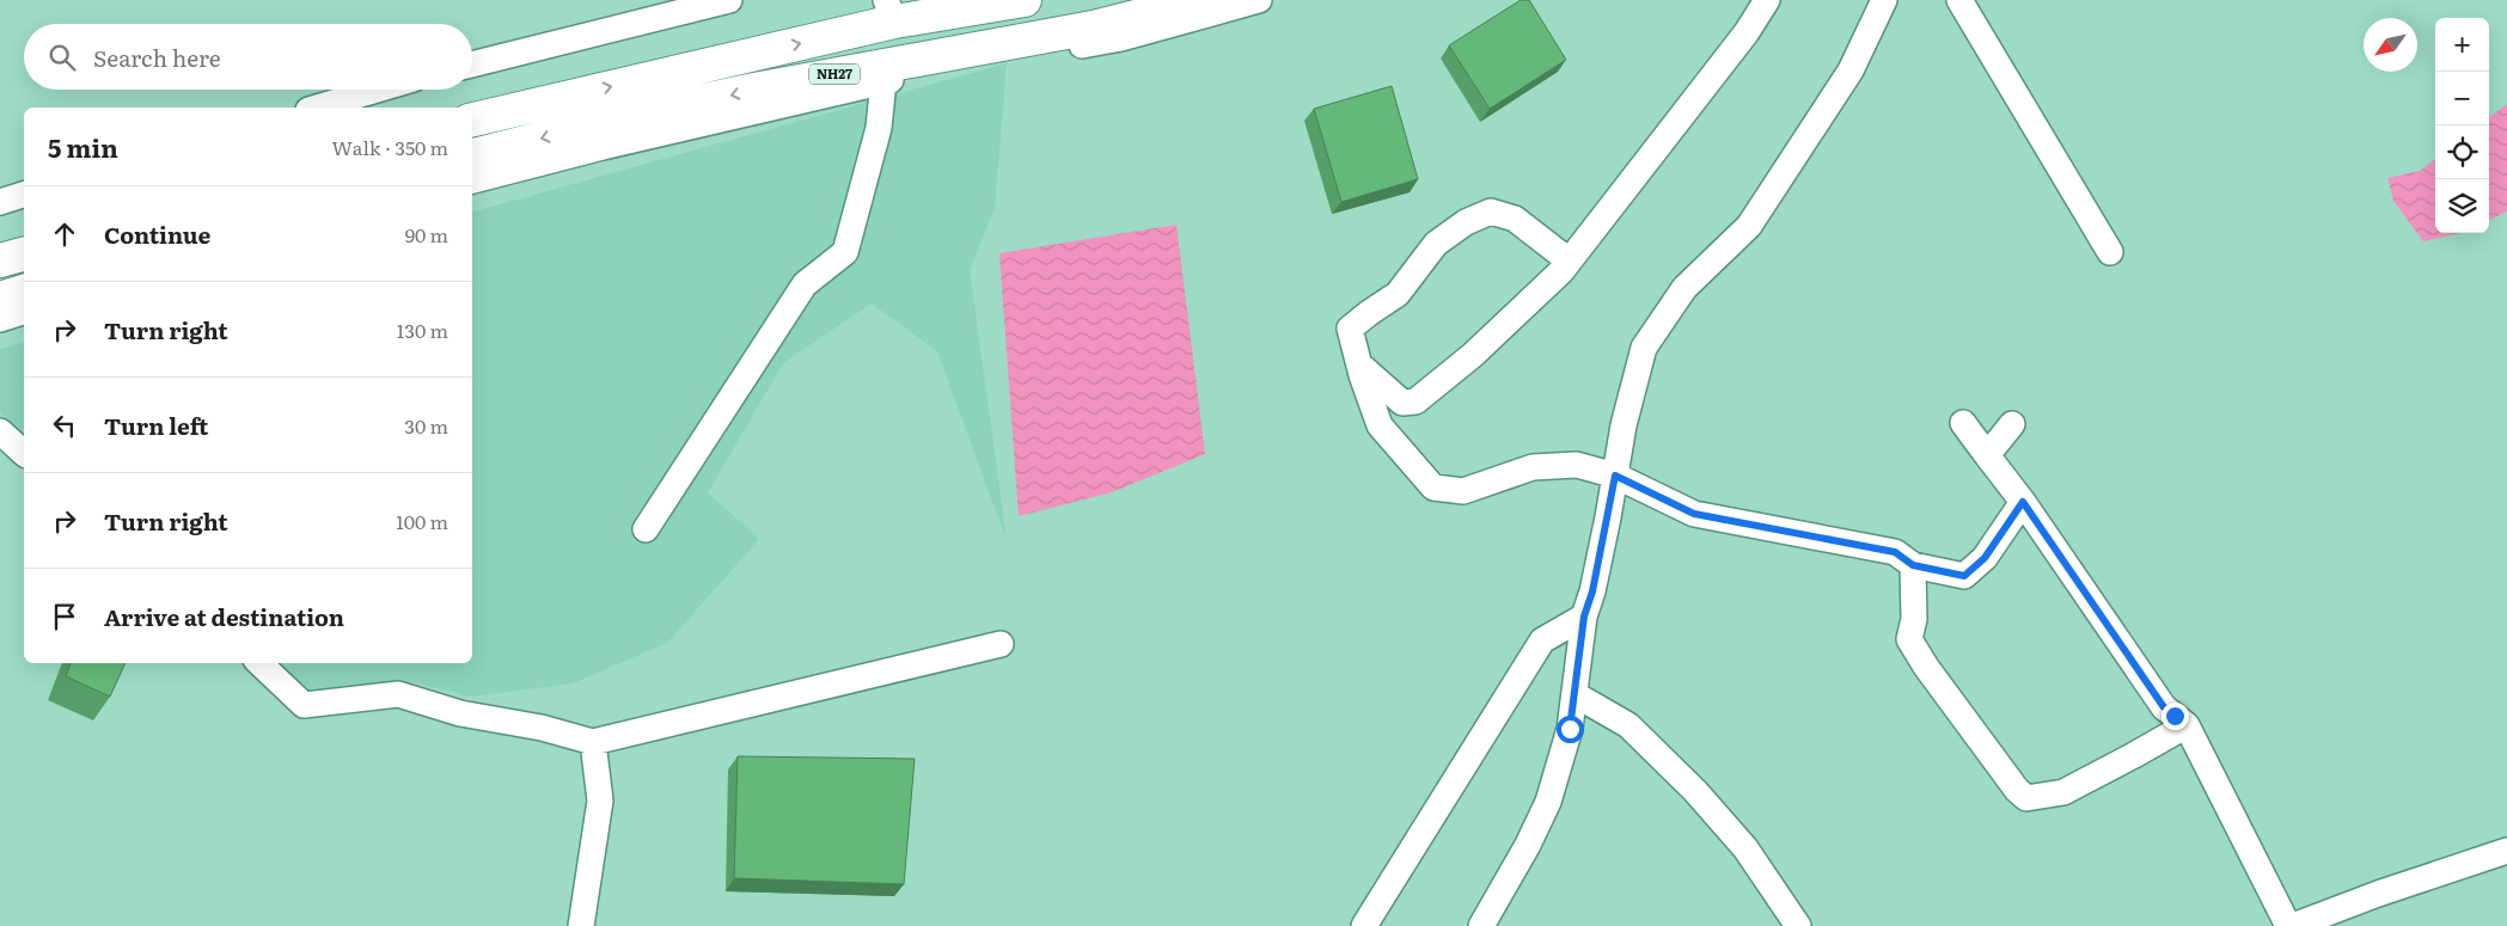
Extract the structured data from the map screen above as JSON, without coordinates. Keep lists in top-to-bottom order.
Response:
{
  "streets": {
    "highway": ["NH27"]
  },
  "north": "bottom left",
  "page": {
    "map_buttons": ["+", "−"],
    "search": "Search here",
    "heading": ["5 min", "Walk · 350 m"],
    "list": [
      ["Continue", "90 m"],
      ["Turn right", "130 m"],
      ["Turn left", "30 m"],
      ["Turn right", "100 m"],
      "Arrive at destination"
    ]
  }
}
